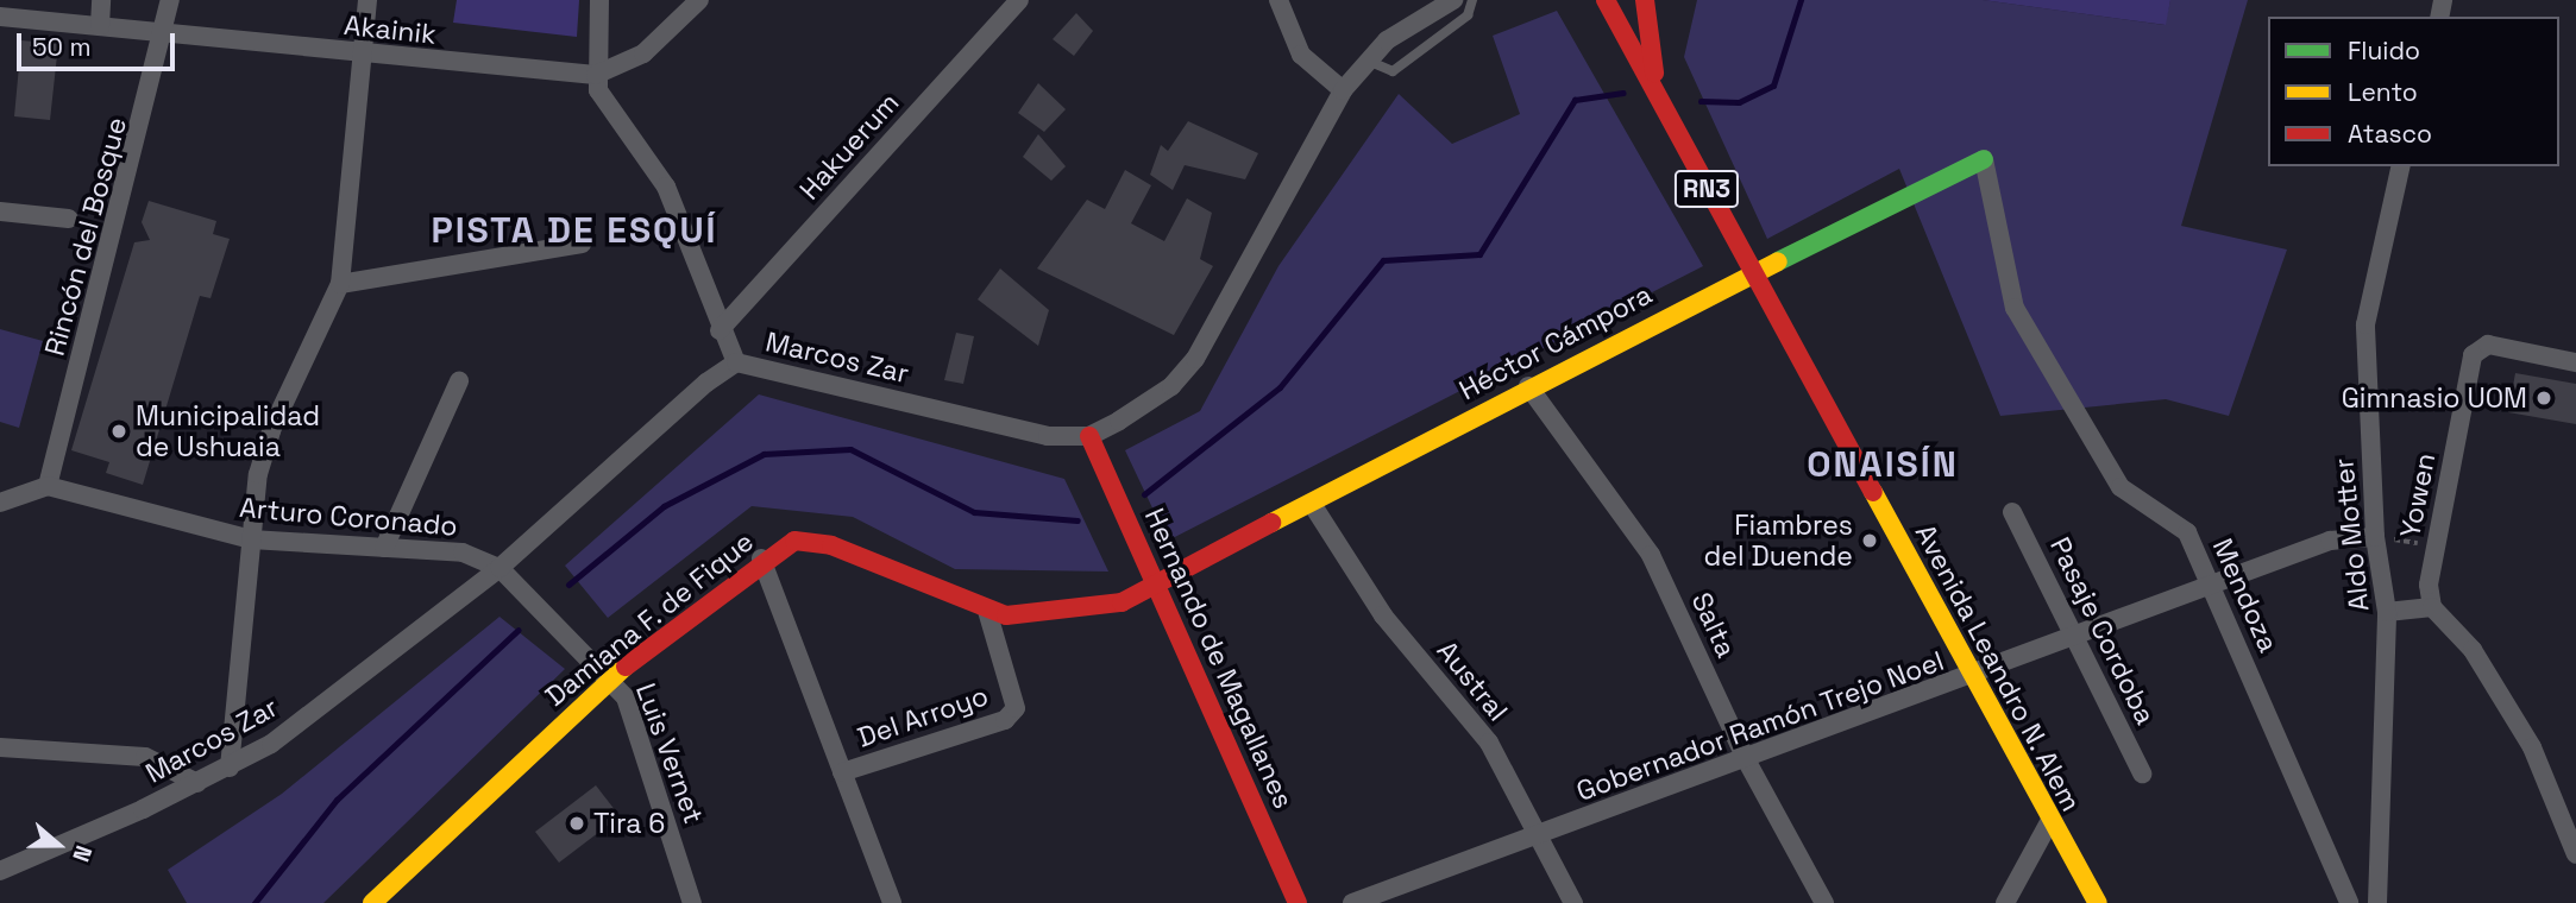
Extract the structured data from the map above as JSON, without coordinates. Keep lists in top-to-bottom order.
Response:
{
  "streets": {
    "main road": [
      "RN3",
      "Héctor Cámpora",
      "Damiana F. de Fique",
      "Hernando de Magallanes",
      "Avenida Leandro N. Alem"
    ],
    "street": [
      "Akainik",
      "Hakuerum",
      "Rincón del Bosque",
      "Marcos Zar",
      "Yowen",
      "Arturo Coronado",
      "Aldo Motter",
      "Mendoza",
      "Salta",
      "Pasaje Cordoba",
      "Austral",
      "Del Arroyo",
      "Gobernador Ramón Trejo Noel",
      "Luis Vernet"
    ]
  },
  "crossings": [
    ["Akainik", "Rincón del Bosque"],
    ["Rincón del Bosque", "Arturo Coronado"],
    ["Héctor Cámpora", "Mendoza"],
    ["Héctor Cámpora", "Damiana F. de Fique"],
    ["Héctor Cámpora", "Salta"],
    ["Héctor Cámpora", "Hernando de Magallanes"],
    ["Héctor Cámpora", "Avenida Leandro N. Alem"],
    ["Héctor Cámpora", "Austral"],
    ["Marcos Zar", "Arturo Coronado"],
    ["Marcos Zar", "Hernando de Magallanes"],
    ["Marcos Zar", "Luis Vernet"],
    ["Arturo Coronado", "Luis Vernet"],
    ["Aldo Motter", "Gobernador Ramón Trejo Noel"],
    ["Mendoza", "Gobernador Ramón Trejo Noel"],
    ["Damiana F. de Fique", "Hernando de Magallanes"],
    ["Damiana F. de Fique", "Del Arroyo"],
    ["Damiana F. de Fique", "Luis Vernet"],
    ["Salta", "Gobernador Ramón Trejo Noel"],
    ["Pasaje Cordoba", "Gobernador Ramón Trejo Noel"],
    ["Avenida Leandro N. Alem", "Gobernador Ramón Trejo Noel"],
    ["Austral", "Gobernador Ramón Trejo Noel"]
  ],
  "districts": ["PISTA DE ESQUÍ", "ONAISÍN"],
  "places": [
    "Gimnasio UOM",
    "Municipalidad de Ushuaia",
    "Fiambres del Duende",
    "Tira 6"
  ],
  "legend": ["Fluido", "Lento", "Atasco"],
  "scale_bar": "50 m",
  "north": "right"
}
